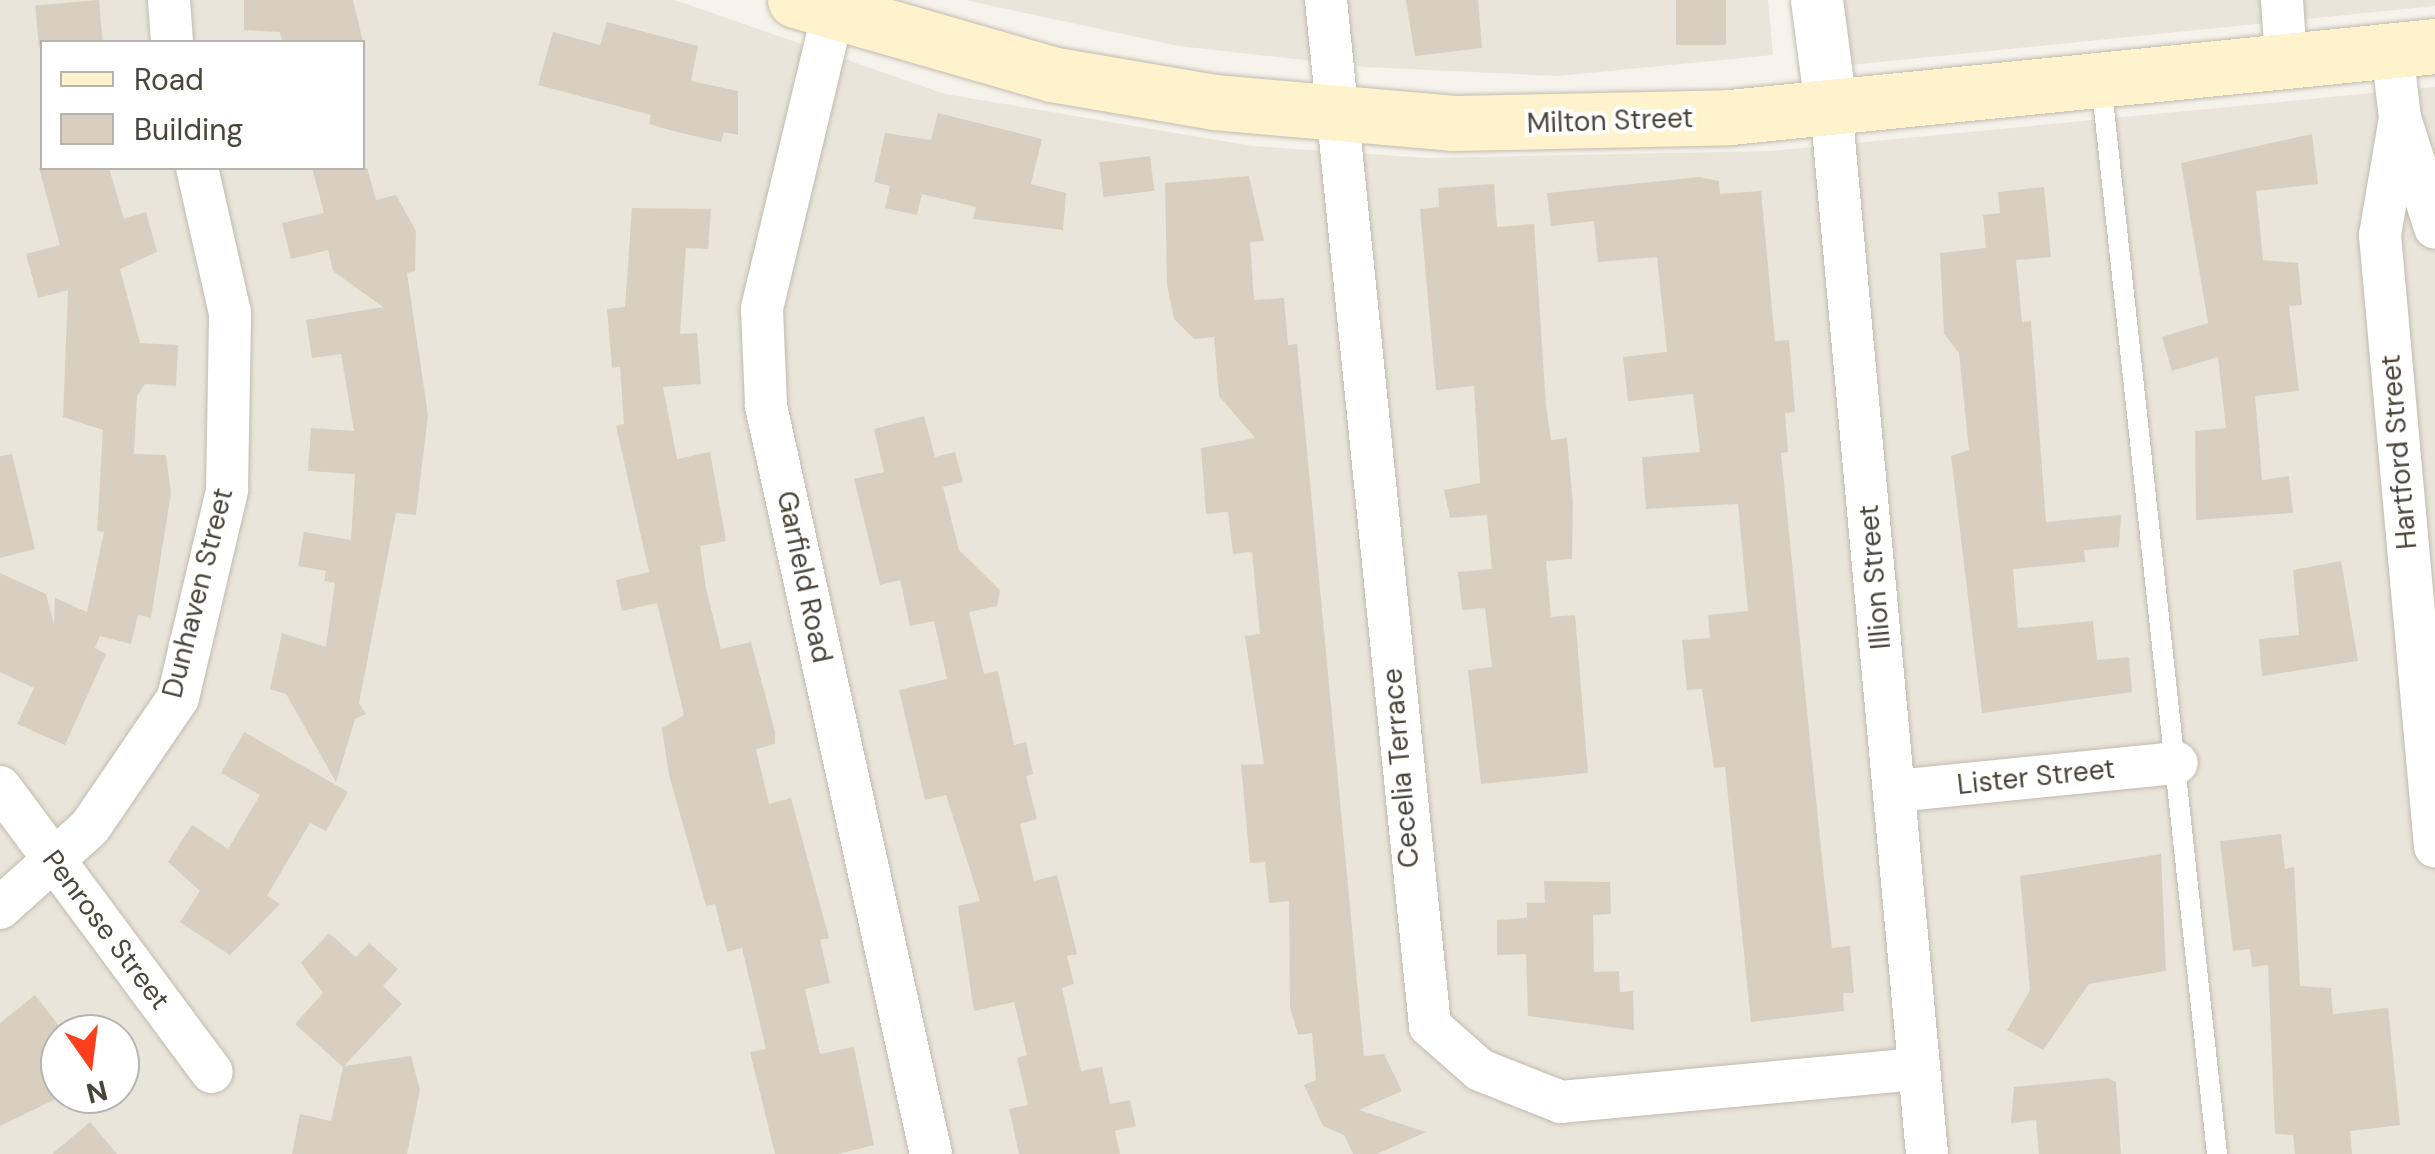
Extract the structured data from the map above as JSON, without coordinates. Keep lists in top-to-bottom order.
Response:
{
  "streets": {
    "main road": ["Milton Street"],
    "street": [
      "Hartford Street",
      "Garfield Road",
      "Illion Street",
      "Dunhaven Street",
      "Cecelia Terrace",
      "Lister Street",
      "Penrose Street"
    ]
  },
  "crossings": [
    ["Milton Street", "Hartford Street"],
    ["Milton Street", "Garfield Road"],
    ["Milton Street", "Illion Street"],
    ["Milton Street", "Cecelia Terrace"],
    ["Illion Street", "Cecelia Terrace"],
    ["Illion Street", "Lister Street"],
    ["Dunhaven Street", "Penrose Street"]
  ],
  "legend": ["Road", "Building"],
  "north": "bottom"
}
